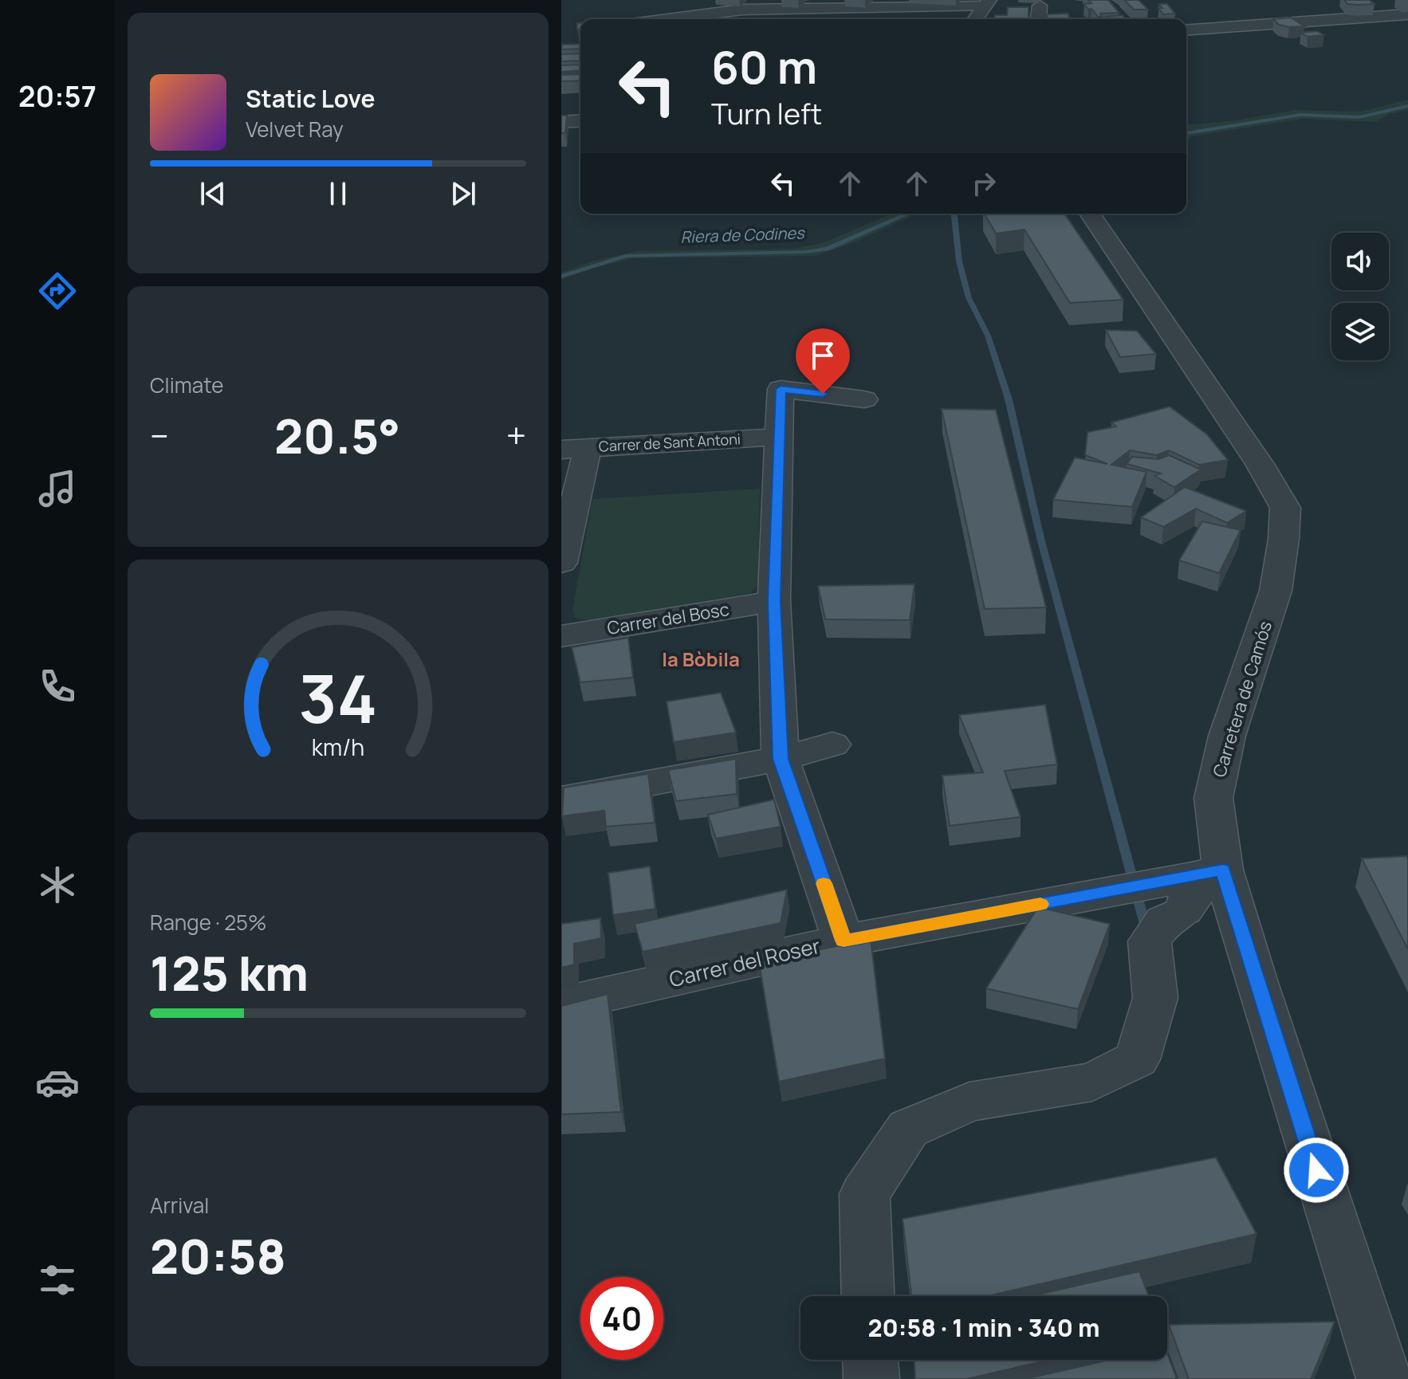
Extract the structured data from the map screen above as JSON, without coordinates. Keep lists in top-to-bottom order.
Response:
{
  "streets": {
    "street": [
      "Carrer de Sant Antoni",
      "Carrer del Bosc",
      "Carretera de Camós",
      "Carrer del Roser"
    ]
  },
  "crossings": [
    ["Carretera de Camós", "Carrer del Roser"]
  ],
  "districts": ["la Bòbila"],
  "water": ["Riera de Codines"],
  "page": {
    "tabs": "20:57",
    "turn": ["60 m", "Turn left"],
    "song": ["Static Love", "Velvet Ray"],
    "tile": [
      "Climate",
      ["Range · 25%", "125 km"],
      ["Arrival", "20:58"]
    ],
    "heat": ["−", "20.5°", "+"],
    "limit": "40",
    "trip": "20:58 · 1 min · 340 m",
    "gauge": ["34", "km/h"]
  }
}
